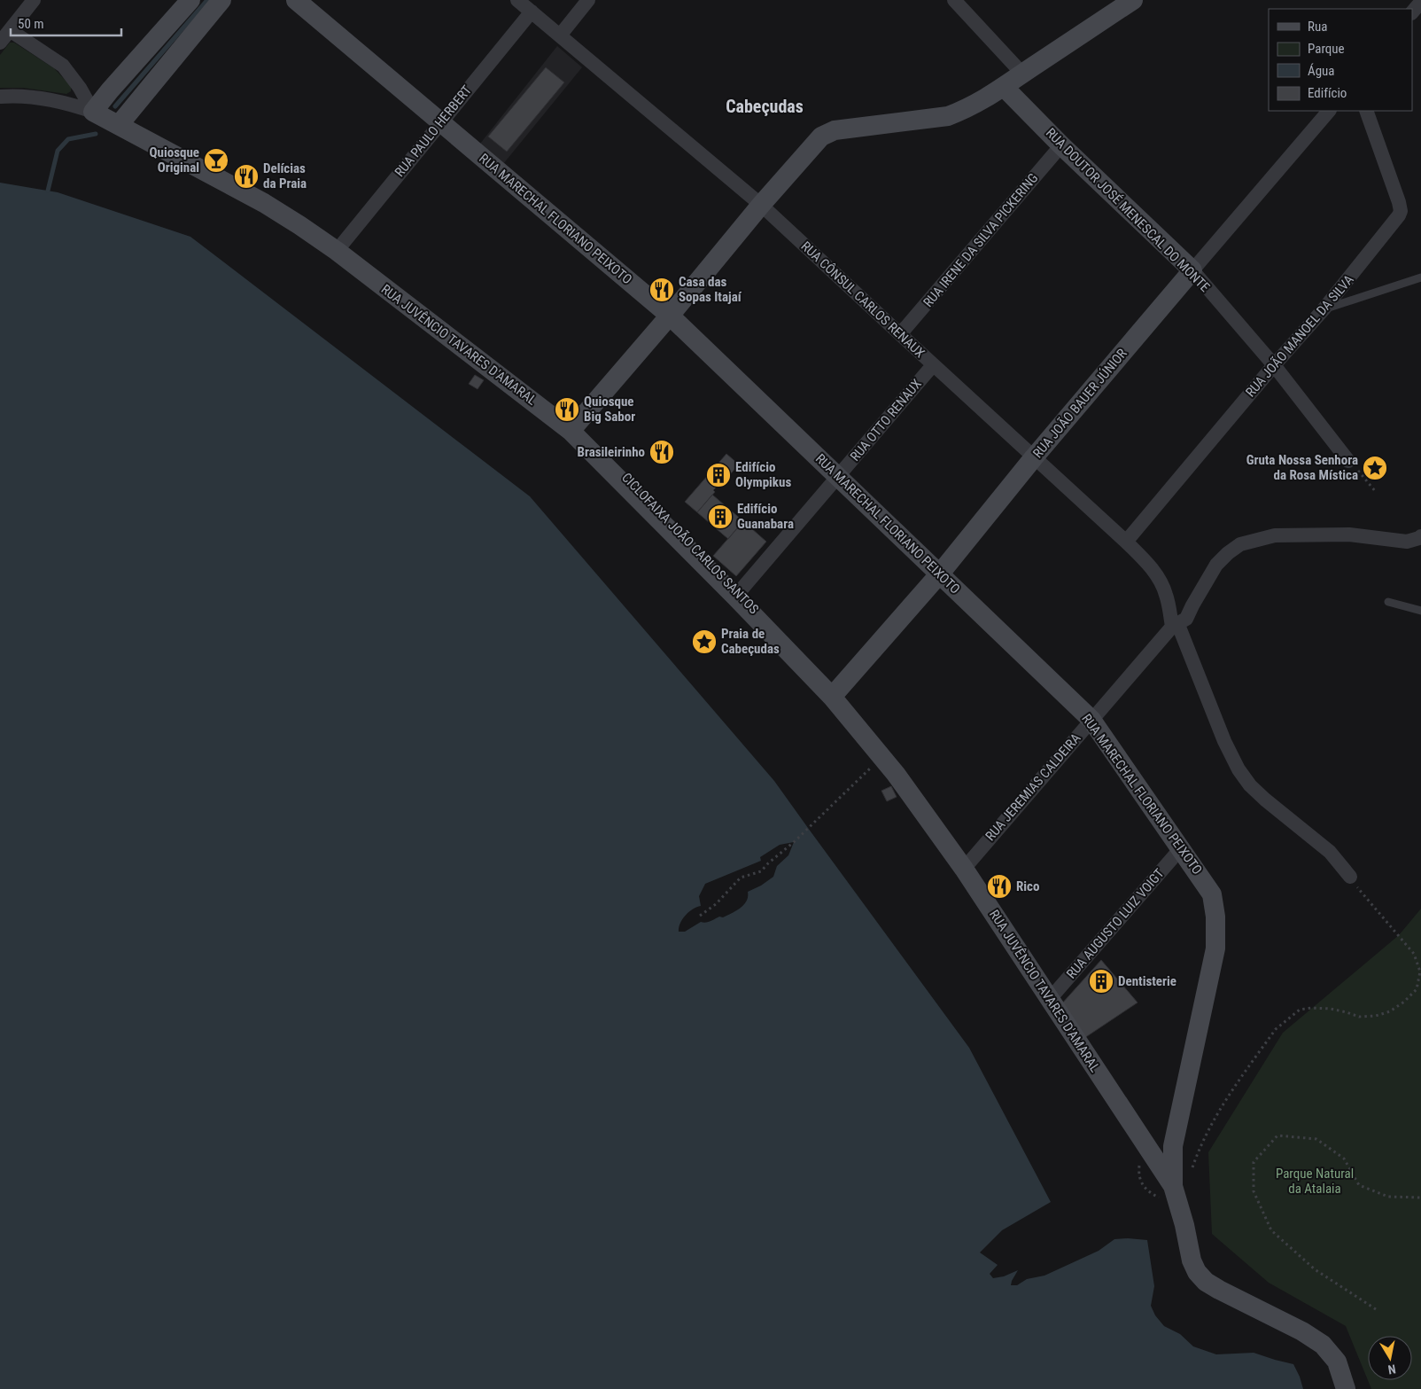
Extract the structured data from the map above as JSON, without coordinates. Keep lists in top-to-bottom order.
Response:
{
  "streets": {
    "street": [
      "RUA PAULO HERBERT",
      "RUA DOUTOR JOSÉ MENESCAL DO MONTE",
      "RUA MARECHAL FLORIANO PEIXOTO",
      "RUA IRENE DA SILVA PICKERING",
      "RUA CÔNSUL CARLOS RENAUX",
      "RUA JOÃO MANOEL DA SILVA",
      "RUA JUVÊNCIO TAVARES D'AMARAL",
      "RUA JOÃO BAUER JÚNIOR",
      "RUA OTTO RENAUX",
      "RUA JEREMIAS CALDEIRA",
      "RUA AUGUSTO LUIZ VOIGT"
    ]
  },
  "crossings": [
    ["RUA PAULO HERBERT", "RUA MARECHAL FLORIANO PEIXOTO"],
    ["RUA PAULO HERBERT", "RUA CÔNSUL CARLOS RENAUX"],
    ["RUA PAULO HERBERT", "RUA JUVÊNCIO TAVARES D'AMARAL"],
    ["RUA DOUTOR JOSÉ MENESCAL DO MONTE", "RUA IRENE DA SILVA PICKERING"],
    ["RUA DOUTOR JOSÉ MENESCAL DO MONTE", "RUA JOÃO MANOEL DA SILVA"],
    ["RUA DOUTOR JOSÉ MENESCAL DO MONTE", "RUA JOÃO BAUER JÚNIOR"],
    ["RUA MARECHAL FLORIANO PEIXOTO", "RUA JUVÊNCIO TAVARES D'AMARAL"],
    ["RUA MARECHAL FLORIANO PEIXOTO", "RUA JOÃO BAUER JÚNIOR"],
    ["RUA MARECHAL FLORIANO PEIXOTO", "RUA OTTO RENAUX"],
    ["RUA MARECHAL FLORIANO PEIXOTO", "RUA JEREMIAS CALDEIRA"],
    ["RUA MARECHAL FLORIANO PEIXOTO", "RUA AUGUSTO LUIZ VOIGT"],
    ["RUA IRENE DA SILVA PICKERING", "RUA CÔNSUL CARLOS RENAUX"],
    ["RUA CÔNSUL CARLOS RENAUX", "RUA JOÃO MANOEL DA SILVA"],
    ["RUA CÔNSUL CARLOS RENAUX", "RUA JOÃO BAUER JÚNIOR"],
    ["RUA CÔNSUL CARLOS RENAUX", "RUA OTTO RENAUX"],
    ["RUA CÔNSUL CARLOS RENAUX", "RUA JEREMIAS CALDEIRA"],
    ["RUA JUVÊNCIO TAVARES D'AMARAL", "RUA JOÃO BAUER JÚNIOR"],
    ["RUA JUVÊNCIO TAVARES D'AMARAL", "RUA OTTO RENAUX"],
    ["RUA JUVÊNCIO TAVARES D'AMARAL", "RUA JEREMIAS CALDEIRA"],
    ["RUA JUVÊNCIO TAVARES D'AMARAL", "RUA AUGUSTO LUIZ VOIGT"]
  ],
  "districts": ["Cabeçudas"],
  "parks": ["Parque Natural da Atalaia"],
  "places": {
    "bar": ["Quiosque Original"],
    "restaurant": [
      "Delícias da Praia",
      "Casa das Sopas Itajaí",
      "Quiosque Big Sabor",
      "Brasileirinho",
      "Rico"
    ],
    "place": ["Gruta Nossa Senhora da Rosa Mística", "Praia de Cabeçudas"],
    "building": ["Edifício Olympikus", "Edifício Guanabara", "Dentisterie"]
  },
  "legend": [
    "Rua",
    "Parque",
    "Água",
    "Edifício"
  ],
  "scale_bar": "50 m",
  "north": "bottom"
}
